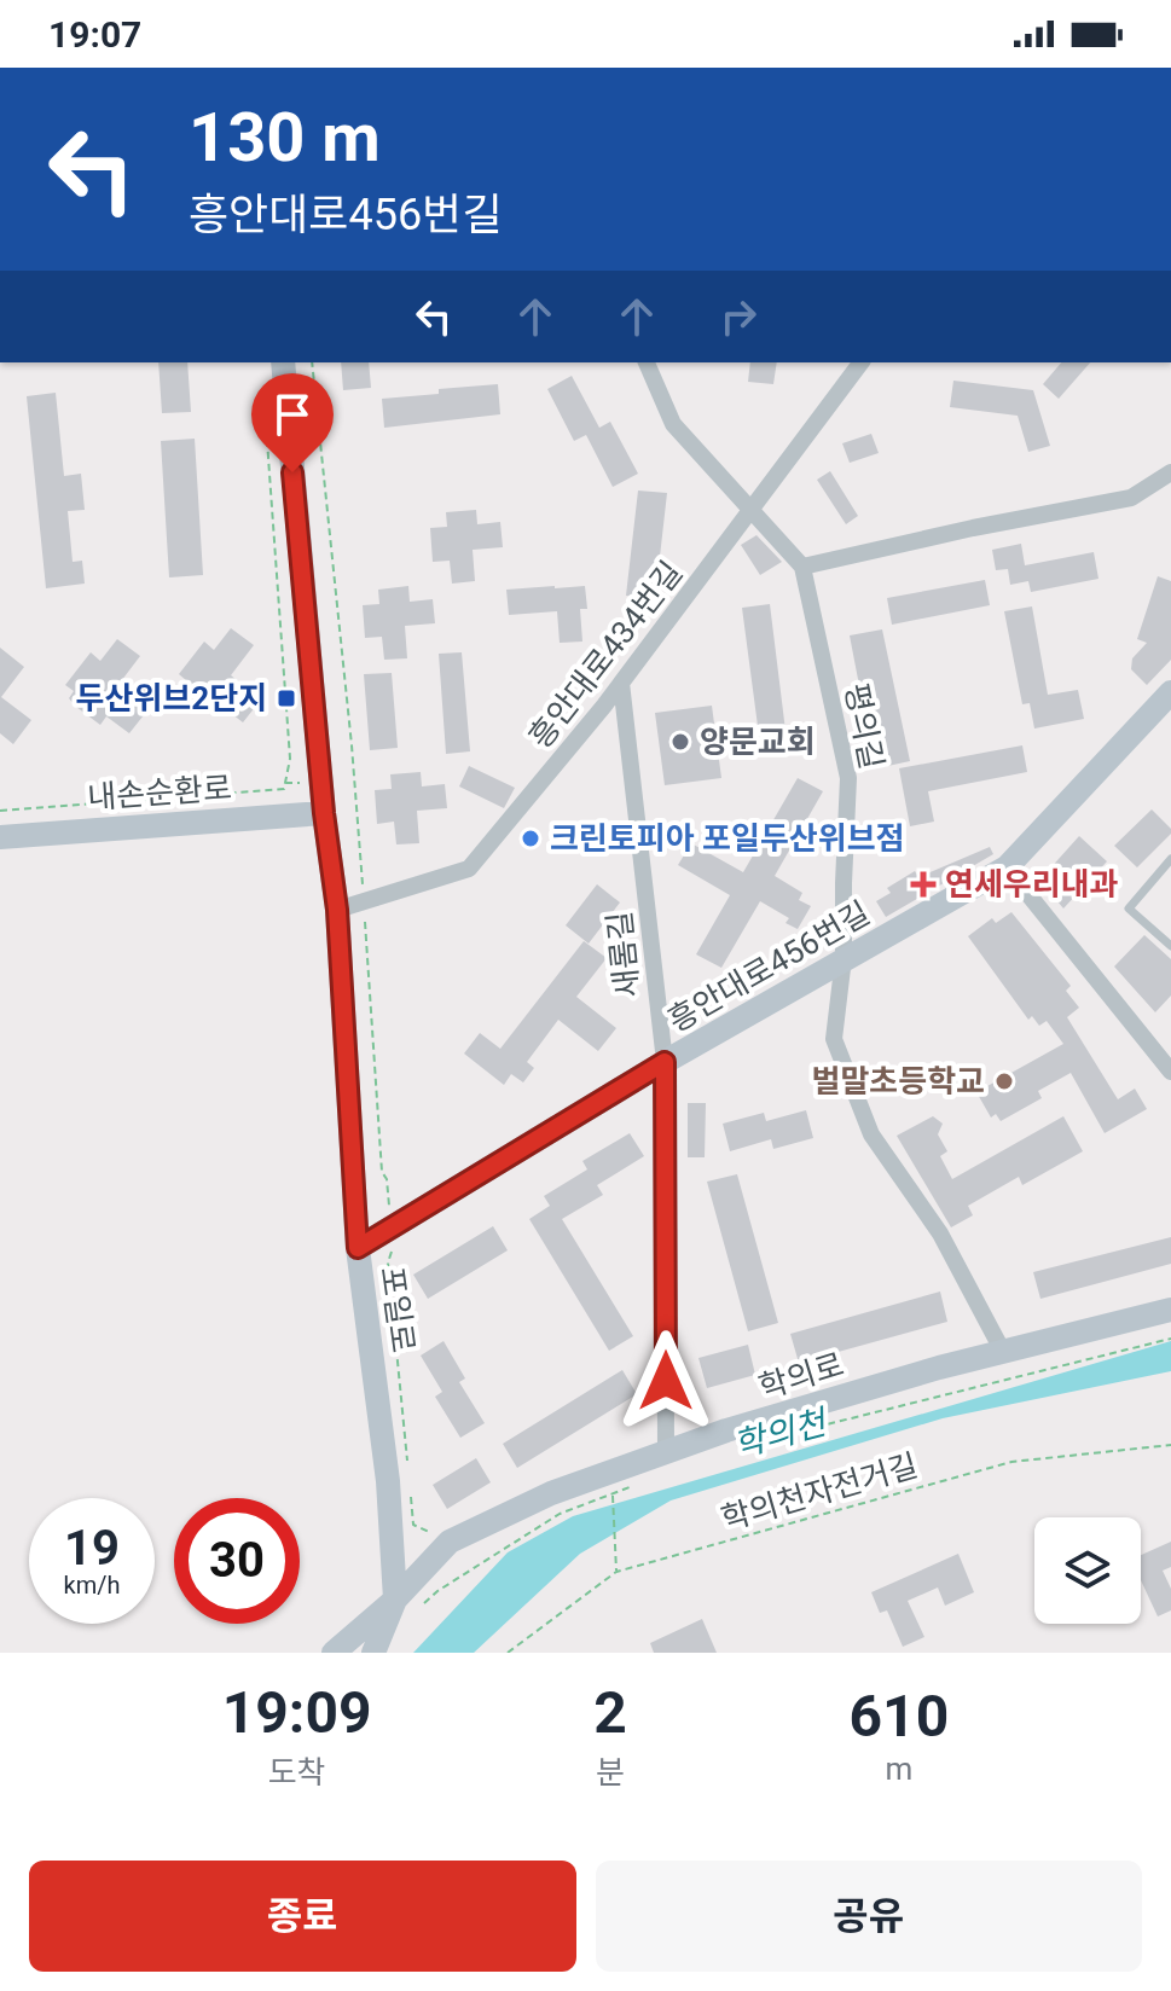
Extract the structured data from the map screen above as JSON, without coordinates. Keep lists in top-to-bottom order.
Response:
{
  "streets": {
    "street": [
      "흥안대로434번길",
      "평의길",
      "내손순환로",
      "새롬길",
      "흥안대로456번길",
      "포일로",
      "학의로"
    ],
    "path": ["학의천자전거길"]
  },
  "crossings": [
    ["흥안대로434번길", "평의길"],
    ["흥안대로434번길", "새롬길"],
    ["흥안대로434번길", "포일로"],
    ["평의길", "흥안대로456번길"],
    ["평의길", "학의로"],
    ["내손순환로", "포일로"],
    ["새롬길", "흥안대로456번길"],
    ["새롬길", "학의로"],
    ["흥안대로456번길", "포일로"],
    ["포일로", "학의로"]
  ],
  "water": ["학의천"],
  "places": {
    "transit": ["두산위브2단지"],
    "other": ["양문교회", "크린토피아 포일두산위브점", "벌말초등학교"],
    "health": ["연세우리내과"]
  },
  "page": {
    "status": "19:07",
    "turn": ["130 m", "흥안대로456번길"],
    "speed": "19 km/h",
    "limit": "30",
    "eta": [
      "19:09",
      "도착",
      "2",
      "분",
      "610",
      "m"
    ],
    "buttons": ["종료", "공유"]
  }
}
